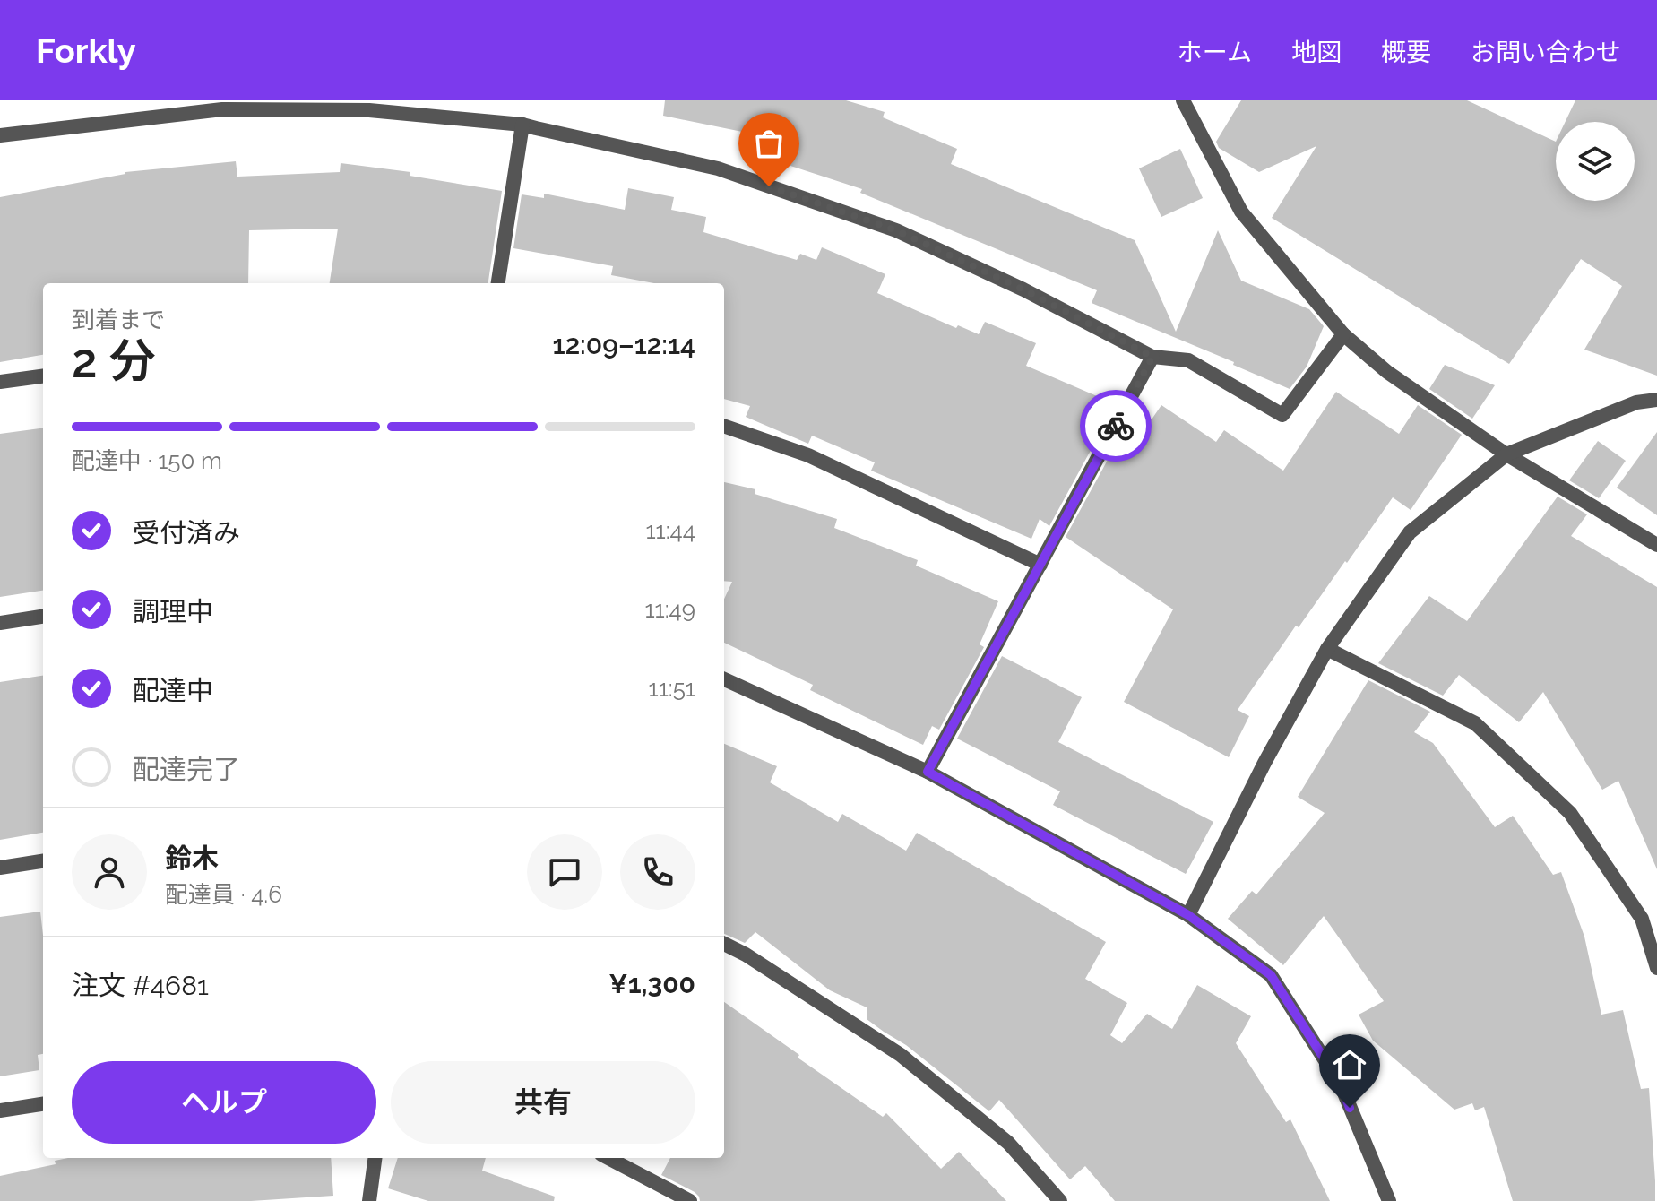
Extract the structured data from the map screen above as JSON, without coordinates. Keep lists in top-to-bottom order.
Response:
{
  "page": {
    "header": "Forkly",
    "nav": [
      "ホーム",
      "地図",
      "概要",
      "お問い合わせ"
    ],
    "heading": ["2 分", "到着まで", "12:09–12:14"],
    "panel": [
      "鈴木",
      "配達員 · 4.6",
      "注文 #4681",
      "¥1,300"
    ],
    "bar": "配達中 · 150 m",
    "list": [
      ["受付済み", "11:44"],
      ["調理中", "11:49"],
      ["配達中", "11:51"],
      "配達完了"
    ],
    "buttons": ["ヘルプ", "共有"]
  }
}
